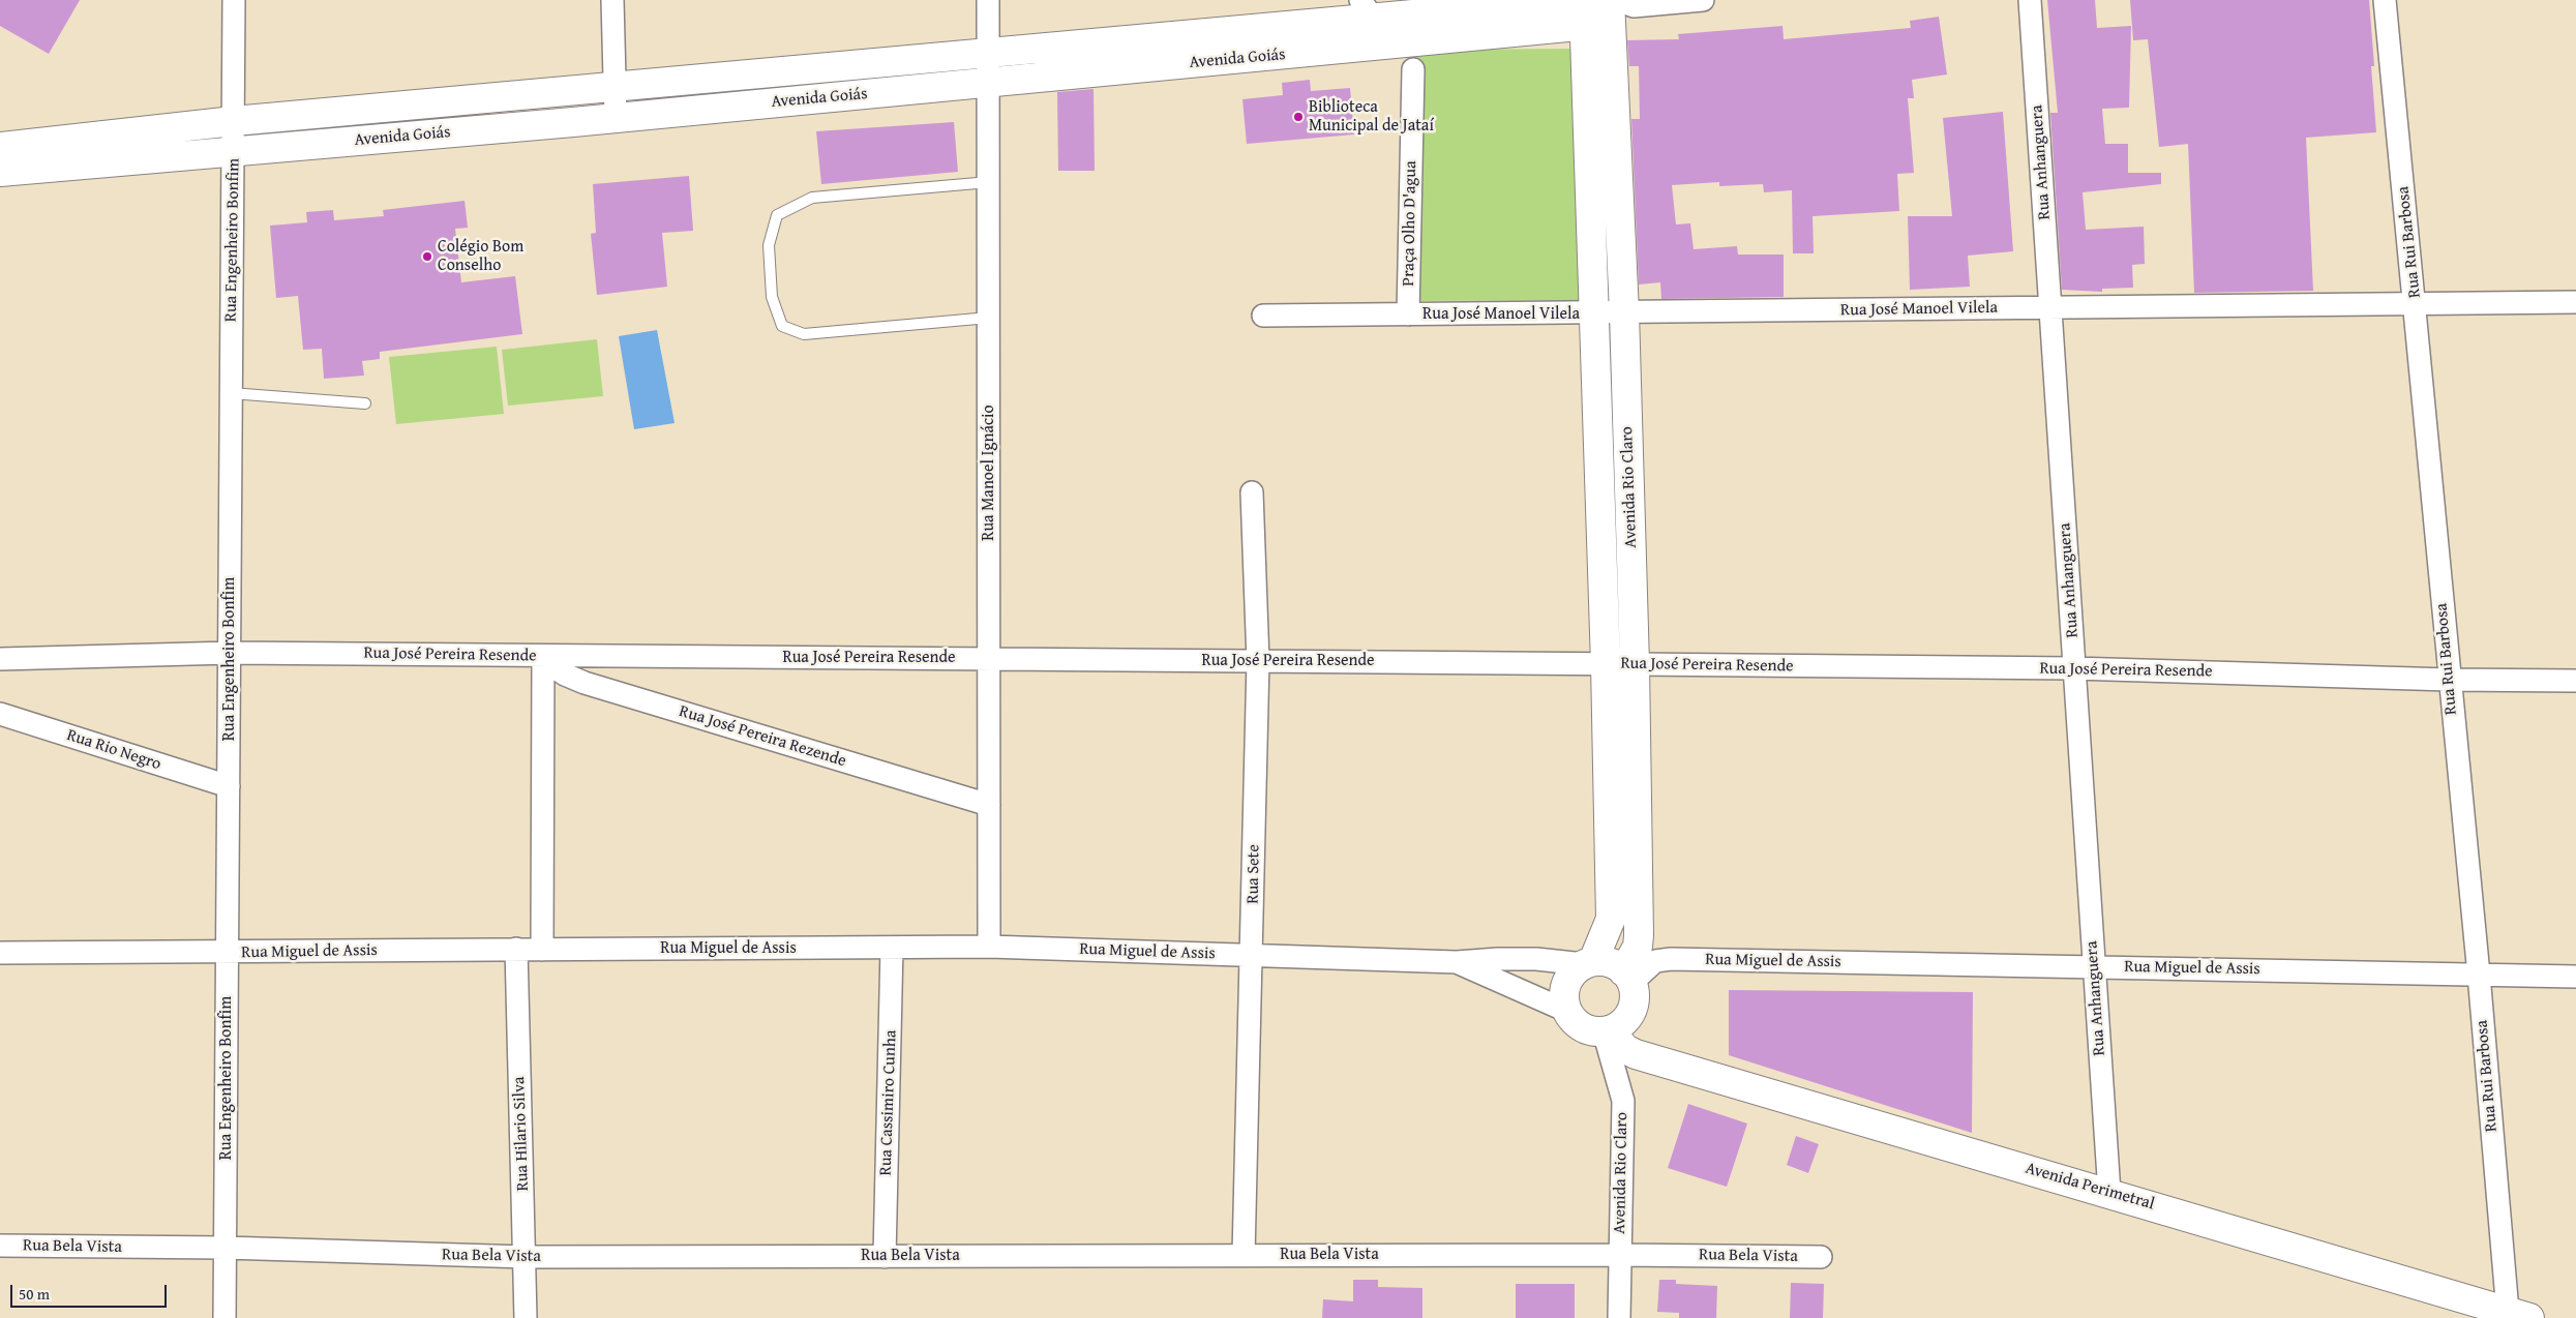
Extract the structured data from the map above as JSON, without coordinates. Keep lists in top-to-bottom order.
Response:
{
  "streets": {
    "main road": ["Avenida Goiás", "Avenida Rio Claro", "Avenida Perimetral"],
    "street": [
      "Rua Anhanguera",
      "Praça Olho D'agua",
      "Rua Engenheiro Bonfim",
      "Rua Rui Barbosa",
      "Rua José Manoel Vilela",
      "Rua Manoel Ignácio",
      "Rua José Pereira Resende",
      "Rua José Pereira Rezende",
      "Rua Rio Negro",
      "Rua Sete",
      "Rua Miguel de Assis",
      "Rua Cassimiro Cunha",
      "Rua Hilario Silva",
      "Rua Bela Vista"
    ]
  },
  "crossings": [
    ["Avenida Goiás", "Praça Olho D'agua"],
    ["Avenida Goiás", "Rua Engenheiro Bonfim"],
    ["Avenida Goiás", "Rua Manoel Ignácio"],
    ["Avenida Goiás", "Avenida Rio Claro"],
    ["Rua Anhanguera", "Rua José Manoel Vilela"],
    ["Rua Anhanguera", "Rua José Pereira Resende"],
    ["Rua Anhanguera", "Rua Miguel de Assis"],
    ["Rua Anhanguera", "Avenida Perimetral"],
    ["Praça Olho D'agua", "Rua José Manoel Vilela"],
    ["Rua Engenheiro Bonfim", "Rua José Pereira Resende"],
    ["Rua Engenheiro Bonfim", "Rua Rio Negro"],
    ["Rua Engenheiro Bonfim", "Rua Miguel de Assis"],
    ["Rua Engenheiro Bonfim", "Rua Bela Vista"],
    ["Rua Rui Barbosa", "Rua José Manoel Vilela"],
    ["Rua Rui Barbosa", "Rua José Pereira Resende"],
    ["Rua Rui Barbosa", "Rua Miguel de Assis"],
    ["Rua Rui Barbosa", "Avenida Perimetral"],
    ["Rua José Manoel Vilela", "Avenida Rio Claro"],
    ["Rua Manoel Ignácio", "Rua José Pereira Resende"],
    ["Rua Manoel Ignácio", "Rua José Pereira Rezende"],
    ["Rua Manoel Ignácio", "Rua Miguel de Assis"],
    ["Avenida Rio Claro", "Rua José Pereira Resende"],
    ["Avenida Rio Claro", "Rua Miguel de Assis"],
    ["Avenida Rio Claro", "Avenida Perimetral"],
    ["Avenida Rio Claro", "Rua Bela Vista"],
    ["Rua José Pereira Resende", "Rua José Pereira Rezende"],
    ["Rua José Pereira Resende", "Rua Sete"],
    ["Rua Sete", "Rua Miguel de Assis"],
    ["Rua Sete", "Rua Bela Vista"],
    ["Rua Miguel de Assis", "Rua Cassimiro Cunha"],
    ["Rua Miguel de Assis", "Rua Hilario Silva"],
    ["Rua Miguel de Assis", "Avenida Perimetral"],
    ["Rua Cassimiro Cunha", "Rua Bela Vista"],
    ["Rua Hilario Silva", "Rua Bela Vista"]
  ],
  "places": ["Biblioteca Municipal de Jataí", "Colégio Bom Conselho"],
  "scale_bar": "50 m"
}
